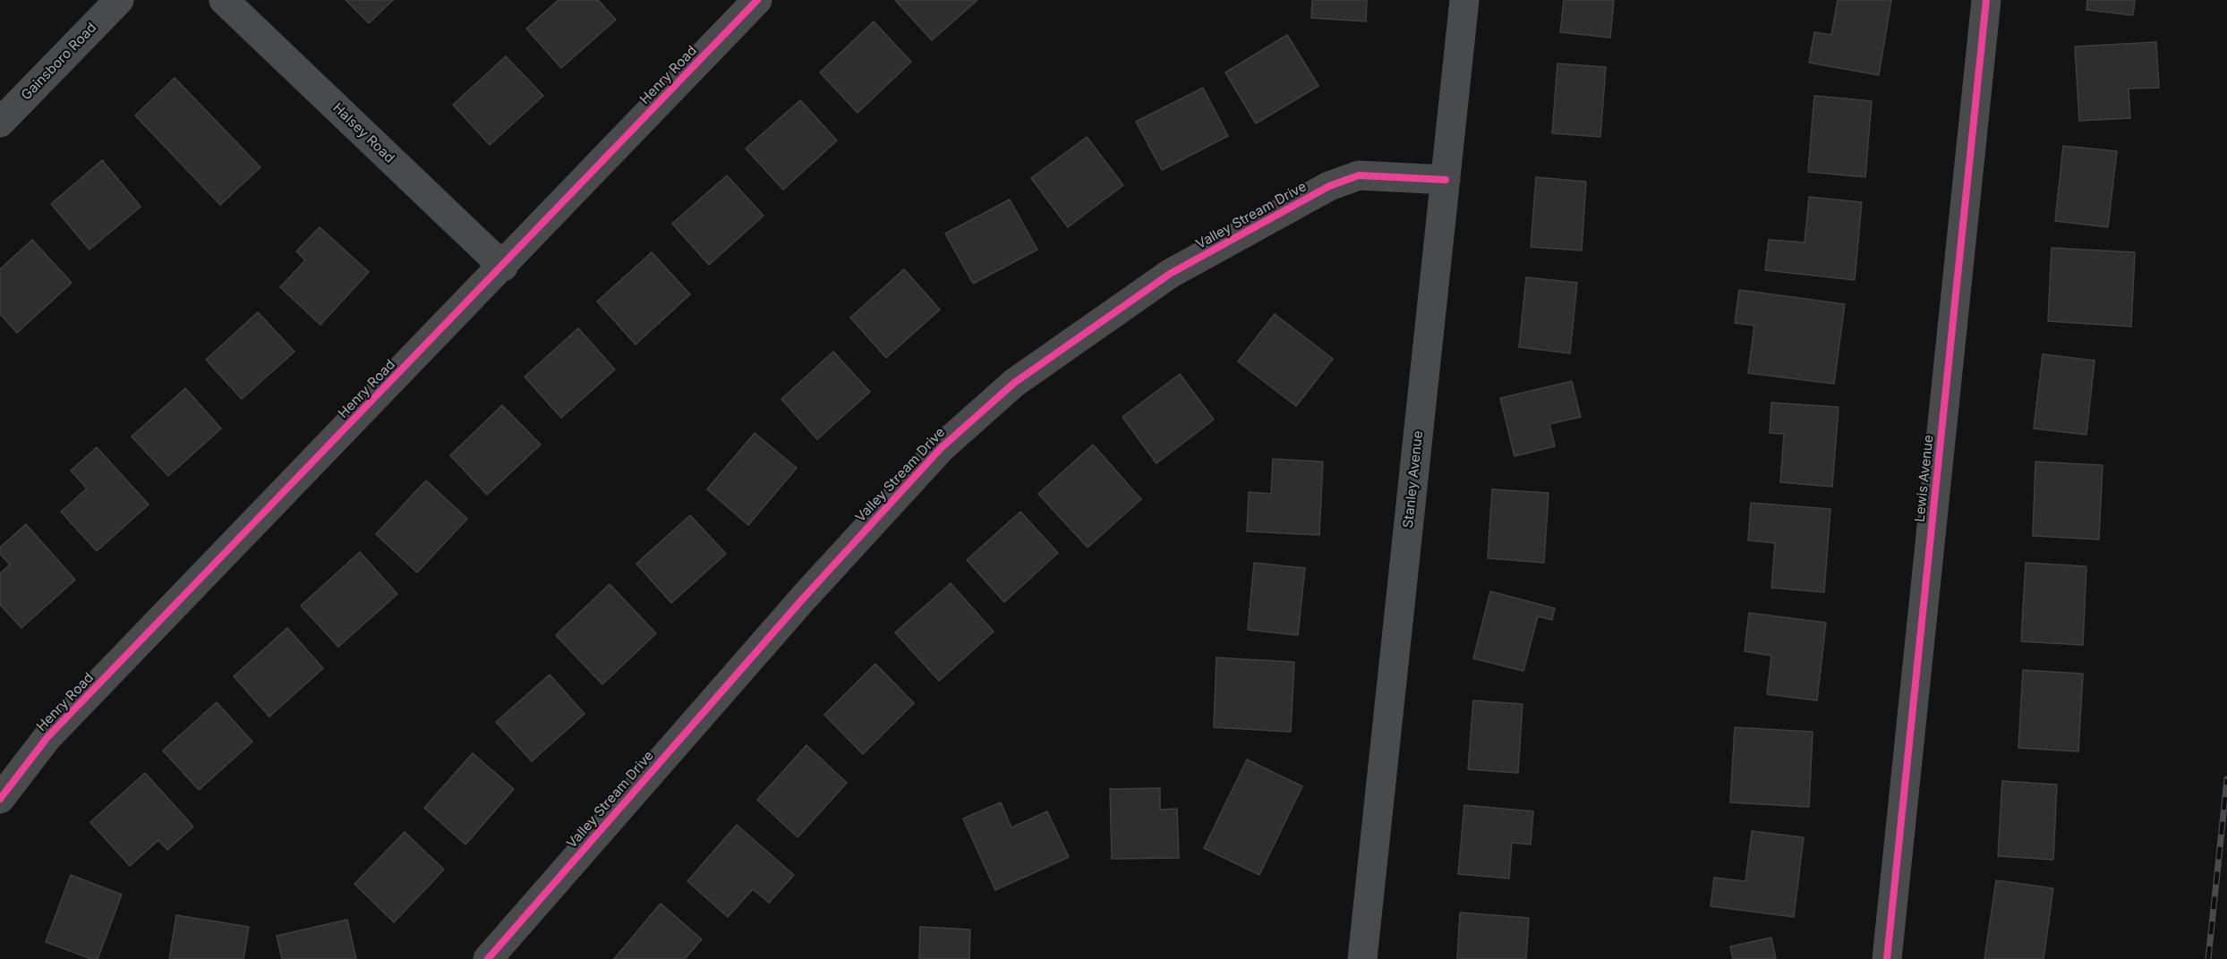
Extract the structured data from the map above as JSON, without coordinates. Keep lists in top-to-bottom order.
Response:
{
  "streets": {
    "street": [
      "Gainsboro Road",
      "Henry Road",
      "Halsey Road",
      "Valley Stream Drive",
      "Lewis Avenue",
      "Stanley Avenue"
    ]
  },
  "crossings": [
    ["Henry Road", "Halsey Road"],
    ["Valley Stream Drive", "Stanley Avenue"]
  ]
}
